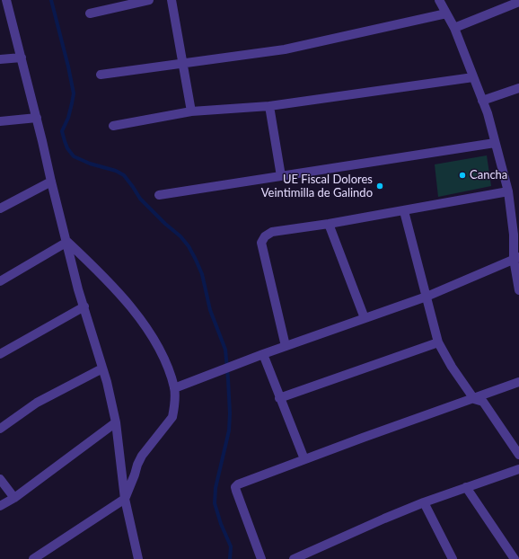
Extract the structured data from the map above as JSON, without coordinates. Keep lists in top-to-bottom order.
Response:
{
  "places": ["Cancha", "UE Fiscal Dolores Veintimilla de Galindo"]
}
